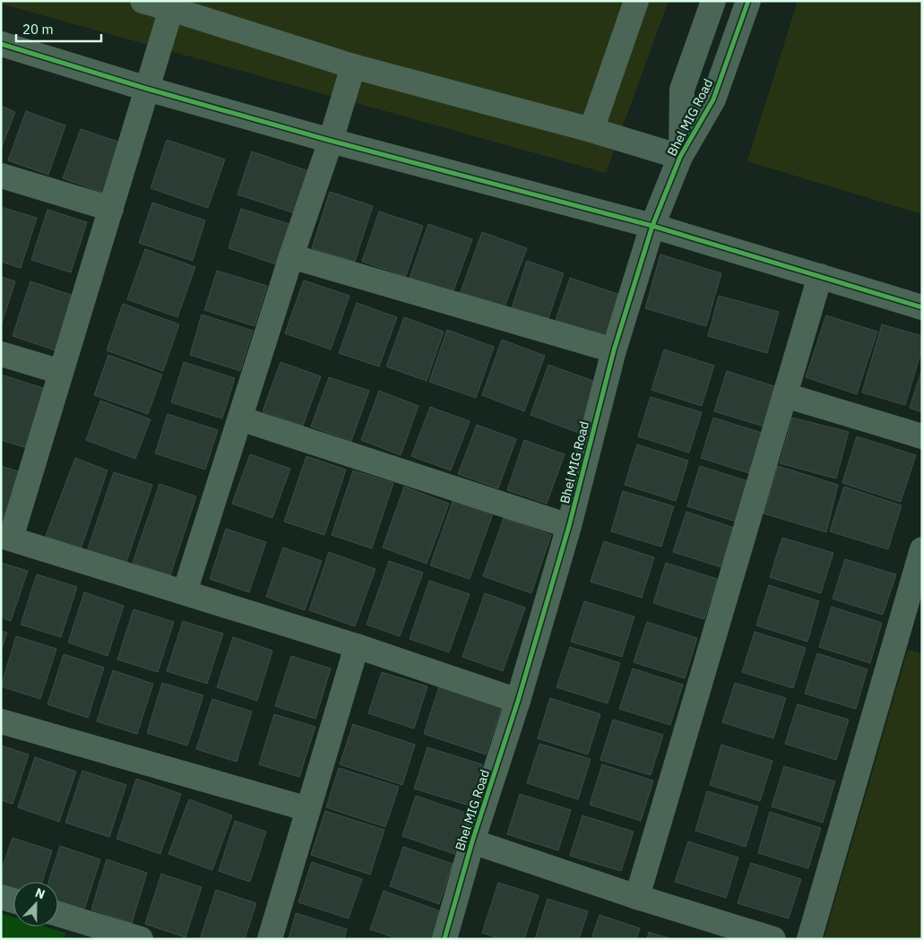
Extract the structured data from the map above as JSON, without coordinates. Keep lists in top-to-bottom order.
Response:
{
  "streets": {
    "street": ["Bhel MIG Road"]
  },
  "scale_bar": "20 m",
  "north": "top"
}
